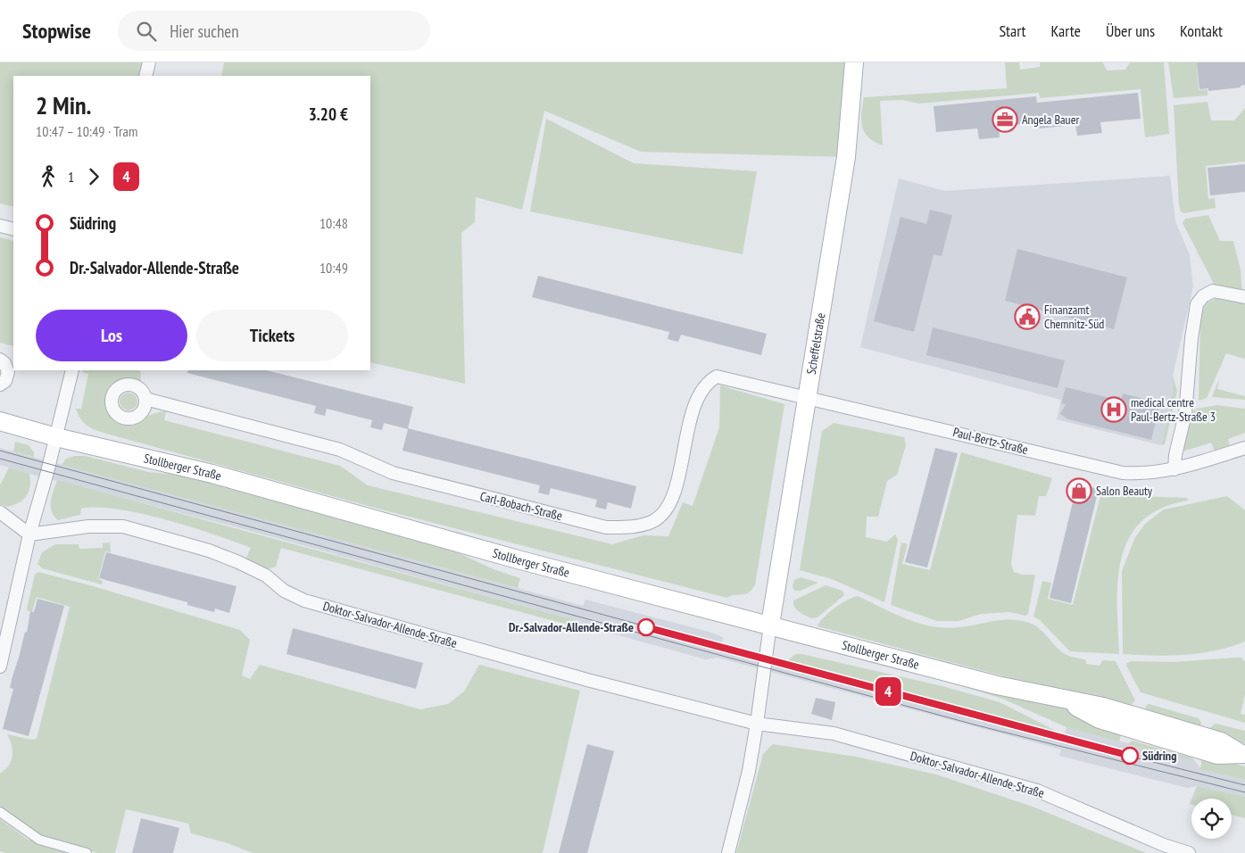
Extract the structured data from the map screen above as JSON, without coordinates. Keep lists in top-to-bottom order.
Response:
{
  "streets": {
    "main road": ["Scheffelstraße", "Stollberger Straße"],
    "street": ["Paul-Bertz-Straße", "Carl-Bobach-Straße", "Doktor-Salvador-Allende-Straße"]
  },
  "crossings": [
    ["Scheffelstraße", "Paul-Bertz-Straße"],
    ["Scheffelstraße", "Stollberger Straße"],
    ["Scheffelstraße", "Carl-Bobach-Straße"],
    ["Paul-Bertz-Straße", "Carl-Bobach-Straße"]
  ],
  "places": {
    "office": ["Angela Bauer"],
    "public building": ["Finanzamt Chemnitz-Süd"],
    "hospital": ["medical centre Paul-Bertz-Straße 3"],
    "shop": ["Salon Beauty"],
    "other": ["Dr.-Salvador-Allende-Straße", "Südring"]
  },
  "lines": ["tram line 4"],
  "page": {
    "header": "Stopwise",
    "search": "Hier suchen",
    "nav": [
      "Start",
      "Karte",
      "Über uns",
      "Kontakt"
    ],
    "on_map": "4",
    "heading": ["2 Min.", "10:47 – 10:49 · Tram", "3.20 €"],
    "legs": ["1", "4"],
    "list": [
      {
        "name": "Südring",
        "value": "10:48"
      },
      {
        "name": "Dr.-Salvador-Allende-Straße",
        "value": "10:49"
      }
    ],
    "buttons": ["Los", "Tickets"]
  }
}
